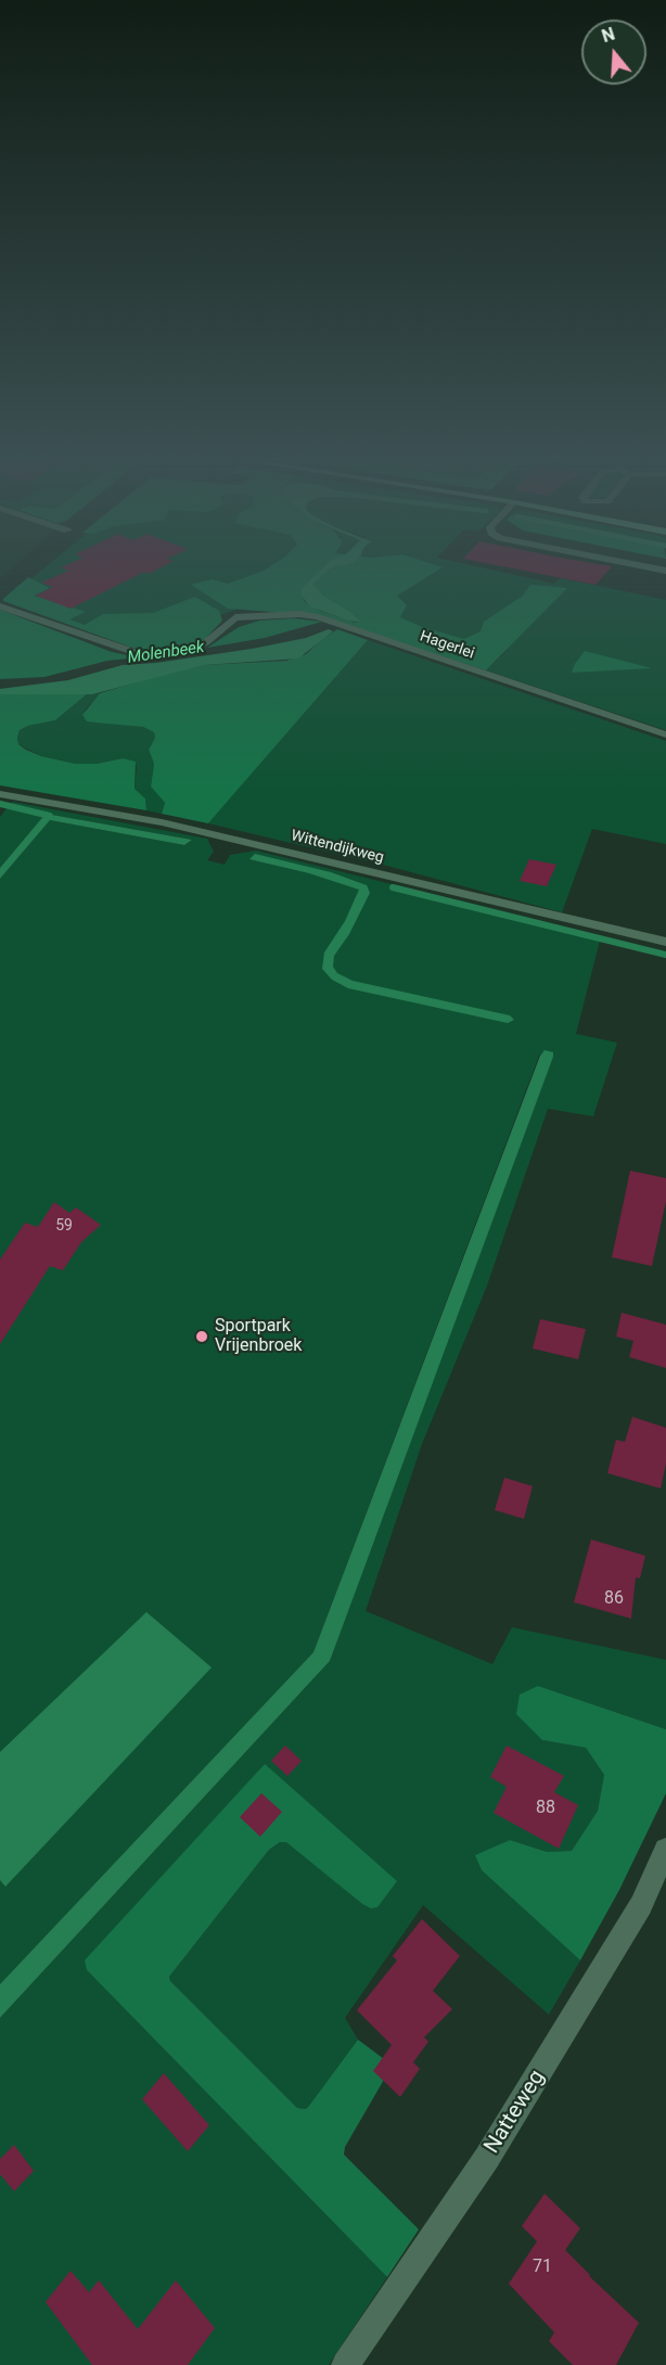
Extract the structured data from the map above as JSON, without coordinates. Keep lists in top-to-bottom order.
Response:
{
  "streets": {
    "street": ["Hagerlei", "Wittendijkweg", "Natteweg"]
  },
  "water": ["Molenbeek"],
  "places": ["Sportpark Vrijenbroek"],
  "house_numbers": [
    "59",
    "86",
    "88",
    "71"
  ],
  "north": "top"
}
